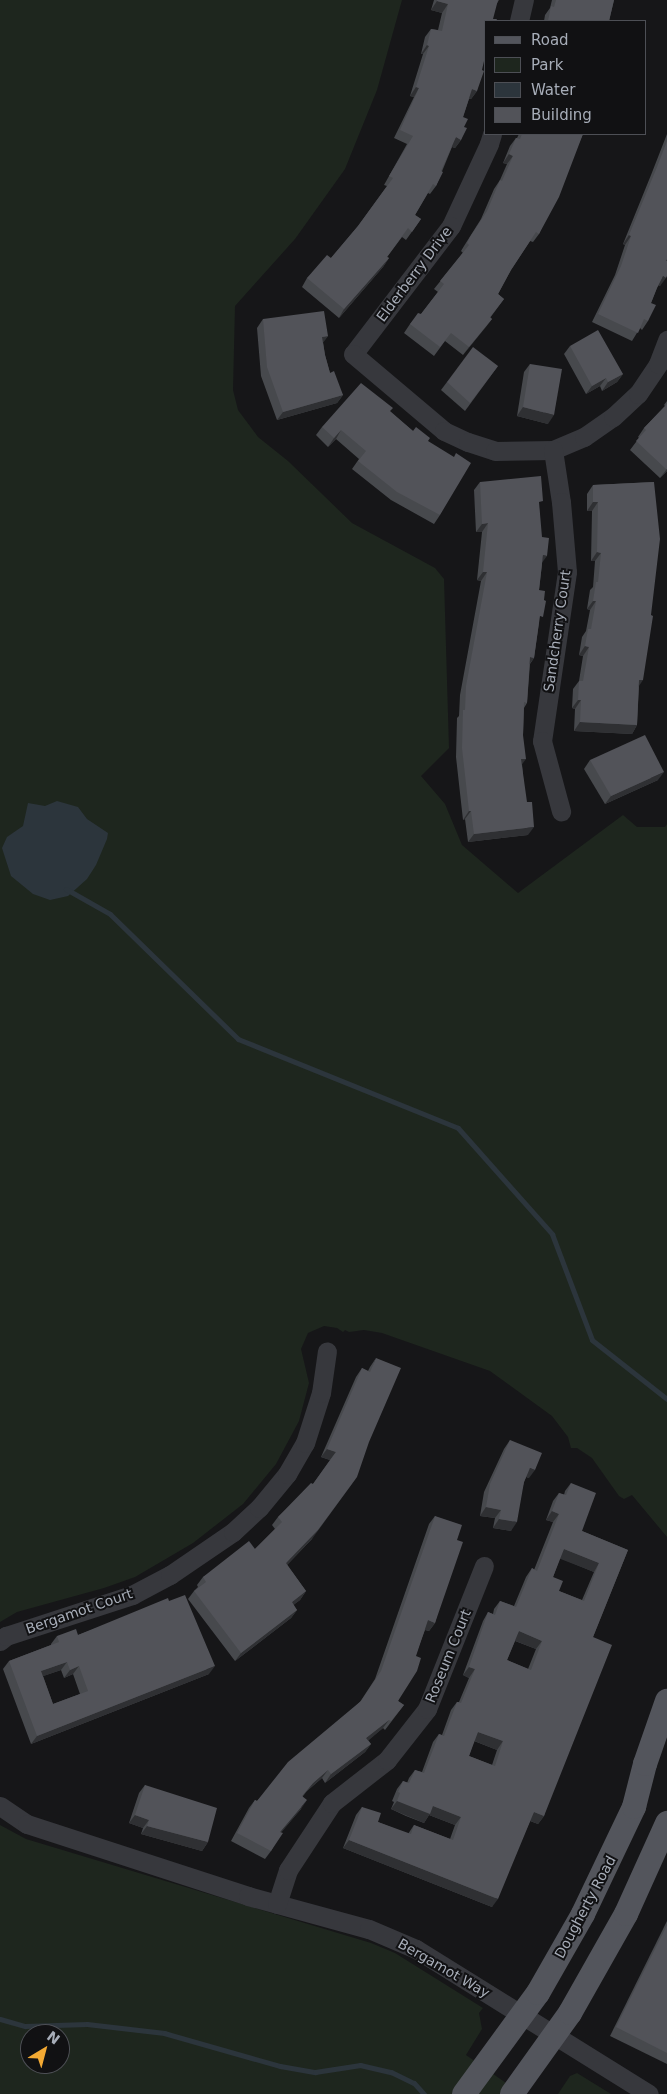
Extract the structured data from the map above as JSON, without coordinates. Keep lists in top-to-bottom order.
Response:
{
  "streets": {
    "main road": ["Dougherty Road"],
    "street": [
      "Elderberry Drive",
      "Sandcherry Court",
      "Bergamot Court",
      "Roseum Court",
      "Bergamot Way"
    ]
  },
  "crossings": [
    ["Elderberry Drive", "Sandcherry Court"],
    ["Roseum Court", "Bergamot Way"],
    ["Dougherty Road", "Bergamot Way"]
  ],
  "legend": [
    "Road",
    "Park",
    "Water",
    "Building"
  ],
  "north": "top right"
}
